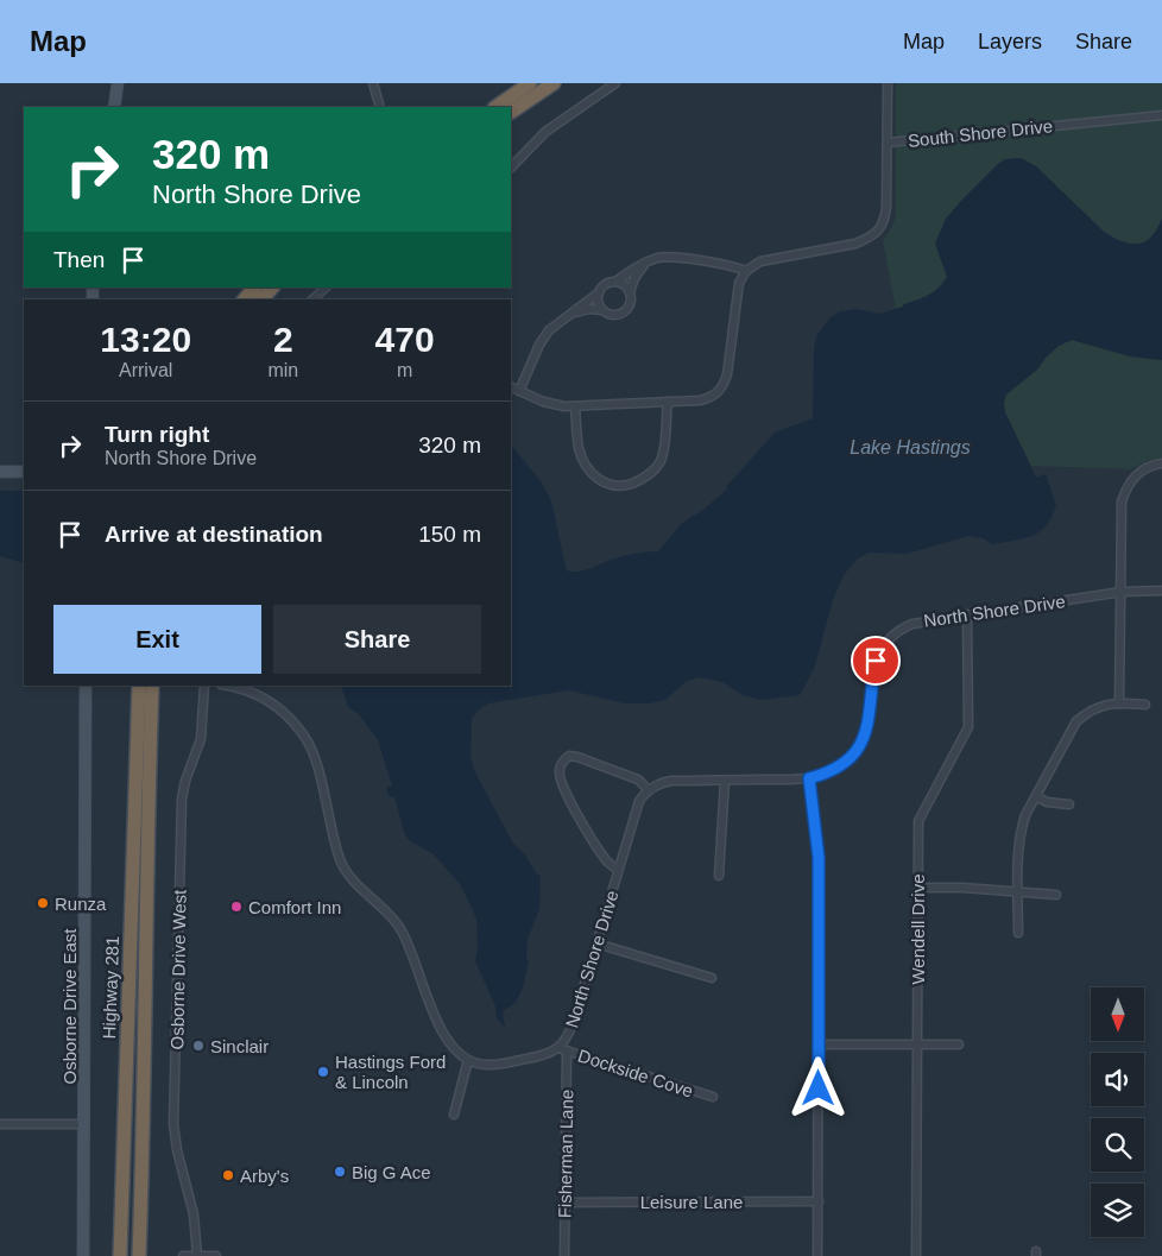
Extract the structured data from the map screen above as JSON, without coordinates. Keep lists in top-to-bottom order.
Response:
{
  "streets": {
    "highway": ["Highway 281"],
    "street": [
      "South Shore Drive",
      "North Shore Drive",
      "Wendell Drive",
      "Osborne Drive West",
      "Osborne Drive East",
      "Dockside Cove",
      "Fisherman Lane",
      "Leisure Lane"
    ]
  },
  "crossings": [
    ["North Shore Drive", "Wendell Drive"],
    ["North Shore Drive", "Dockside Cove"],
    ["Dockside Cove", "Fisherman Lane"],
    ["Fisherman Lane", "Leisure Lane"]
  ],
  "water": ["Lake Hastings"],
  "places": [
    "Runza",
    "Comfort Inn",
    "Sinclair",
    "Hastings Ford & Lincoln",
    "Big G Ace",
    "Arby's"
  ],
  "north": "bottom",
  "page": {
    "header": "Map",
    "nav": ["Map", "Layers", "Share"],
    "turn": ["320 m", "North Shore Drive"],
    "then": "Then",
    "eta": [
      "13:20",
      "Arrival",
      "2",
      "min",
      "470",
      "m"
    ],
    "list": [
      {
        "name": "Turn right",
        "note": "North Shore Drive",
        "value": "320 m"
      },
      {
        "name": "Arrive at destination",
        "value": "150 m"
      }
    ],
    "buttons": ["Exit", "Share"]
  }
}
